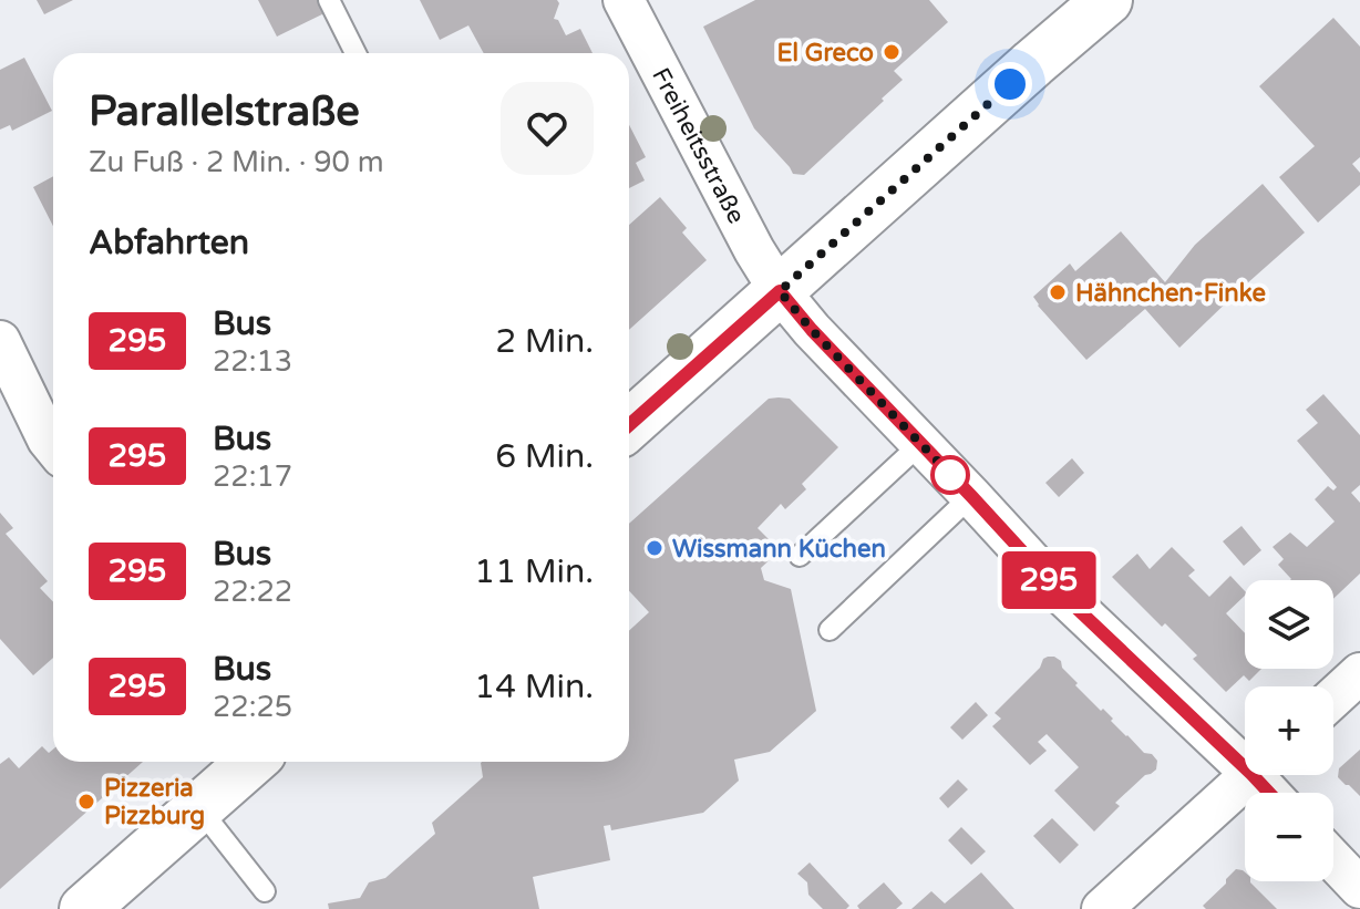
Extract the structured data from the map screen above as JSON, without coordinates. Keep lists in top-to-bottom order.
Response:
{
  "streets": {
    "street": ["Freiheitsstraße"]
  },
  "places": [
    "El Greco",
    "Hähnchen-Finke",
    "Wissmann Küchen",
    "Pizzeria Pizzburg"
  ],
  "lines": ["bus line 295"],
  "page": {
    "on_map": "295",
    "heading": [
      ["Parallelstraße", "Zu Fuß · 2 Min. · 90 m"],
      "Abfahrten"
    ],
    "list": [
      {
        "mark": "295",
        "name": "Bus",
        "note": "22:13",
        "value": "2 Min."
      },
      {
        "mark": "295",
        "name": "Bus",
        "note": "22:17",
        "value": "6 Min."
      },
      {
        "mark": "295",
        "name": "Bus",
        "note": "22:22",
        "value": "11 Min."
      },
      {
        "mark": "295",
        "name": "Bus",
        "note": "22:25",
        "value": "14 Min."
      }
    ],
    "map_buttons": ["+", "−"]
  }
}
